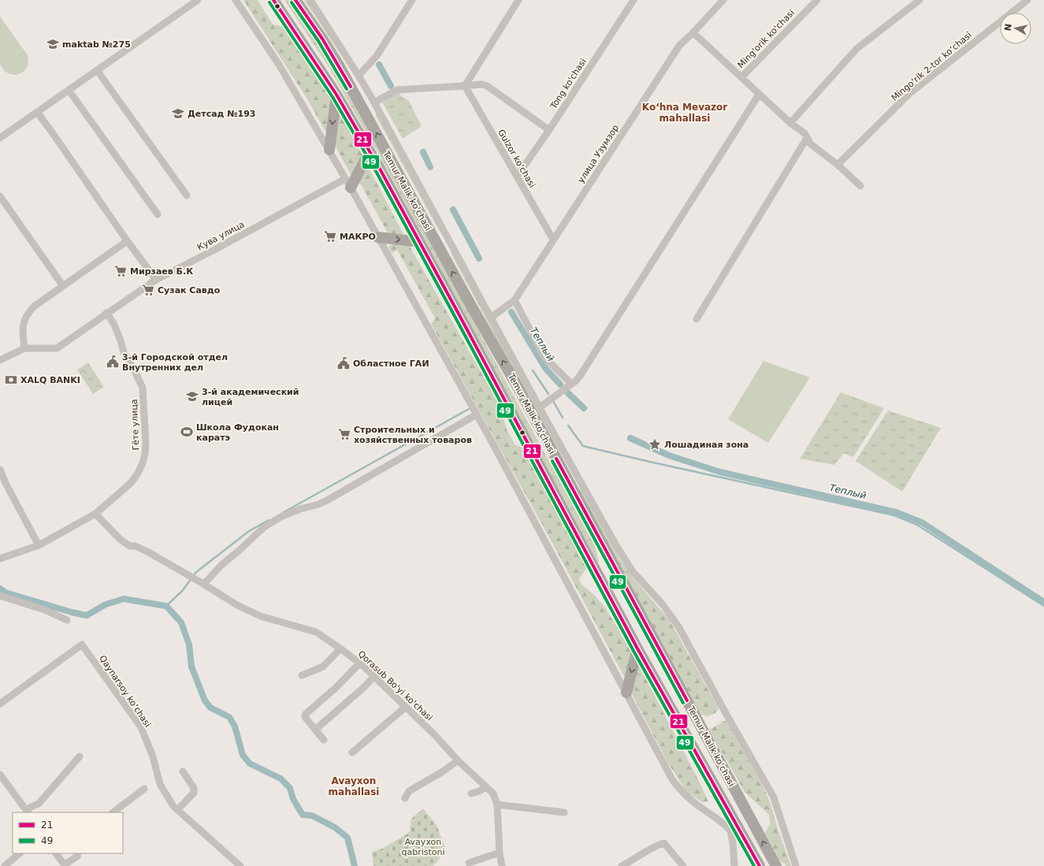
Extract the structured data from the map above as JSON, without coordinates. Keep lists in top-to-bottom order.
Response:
{
  "streets": {
    "highway": ["Temur Malik ko'chasi"],
    "street": [
      "Ming'orik ko'chasi",
      "Mingo‘rik 2-tor ko‘chasi",
      "Tong ko'chasi",
      "улица Узумзор",
      "Gulzor ko'chasi",
      "Кува улица",
      "Гёте улица",
      "Qorasub Bo'yi ko'chasi",
      "Qaynarsoy koʻchasi"
    ]
  },
  "crossings": [
    ["Tong ko'chasi", "Gulzor ko'chasi"],
    ["улица Узумзор", "Gulzor ko'chasi"],
    ["Кува улица", "Гёте улица"],
    ["Гёте улица", "Qorasub Bo'yi ko'chasi"]
  ],
  "districts": ["Koʻhna Mevazor mahallasi", "Avayxon mahallasi"],
  "water": ["Теплый"],
  "parks": ["Avayxon qabristoni"],
  "places": {
    "school or university": ["maktab №275", "Детсад №193", "3-й академический лицей"],
    "supermarket": [
      "МАКРО",
      "Мирзаев Б.К",
      "Сузак Савдо",
      "Строительных и хозяйственных товаров"
    ],
    "public building": ["3-й Городской отдел Внутренних дел", "Областное ГАИ"],
    "bank": ["XALQ BANKI"],
    "sports": ["Школа Фудокан каратэ"],
    "place": ["Лошадиная зона"]
  },
  "lines": ["transit line 21", "transit line 49"],
  "legend": ["21", "49"],
  "north": "left"
}
